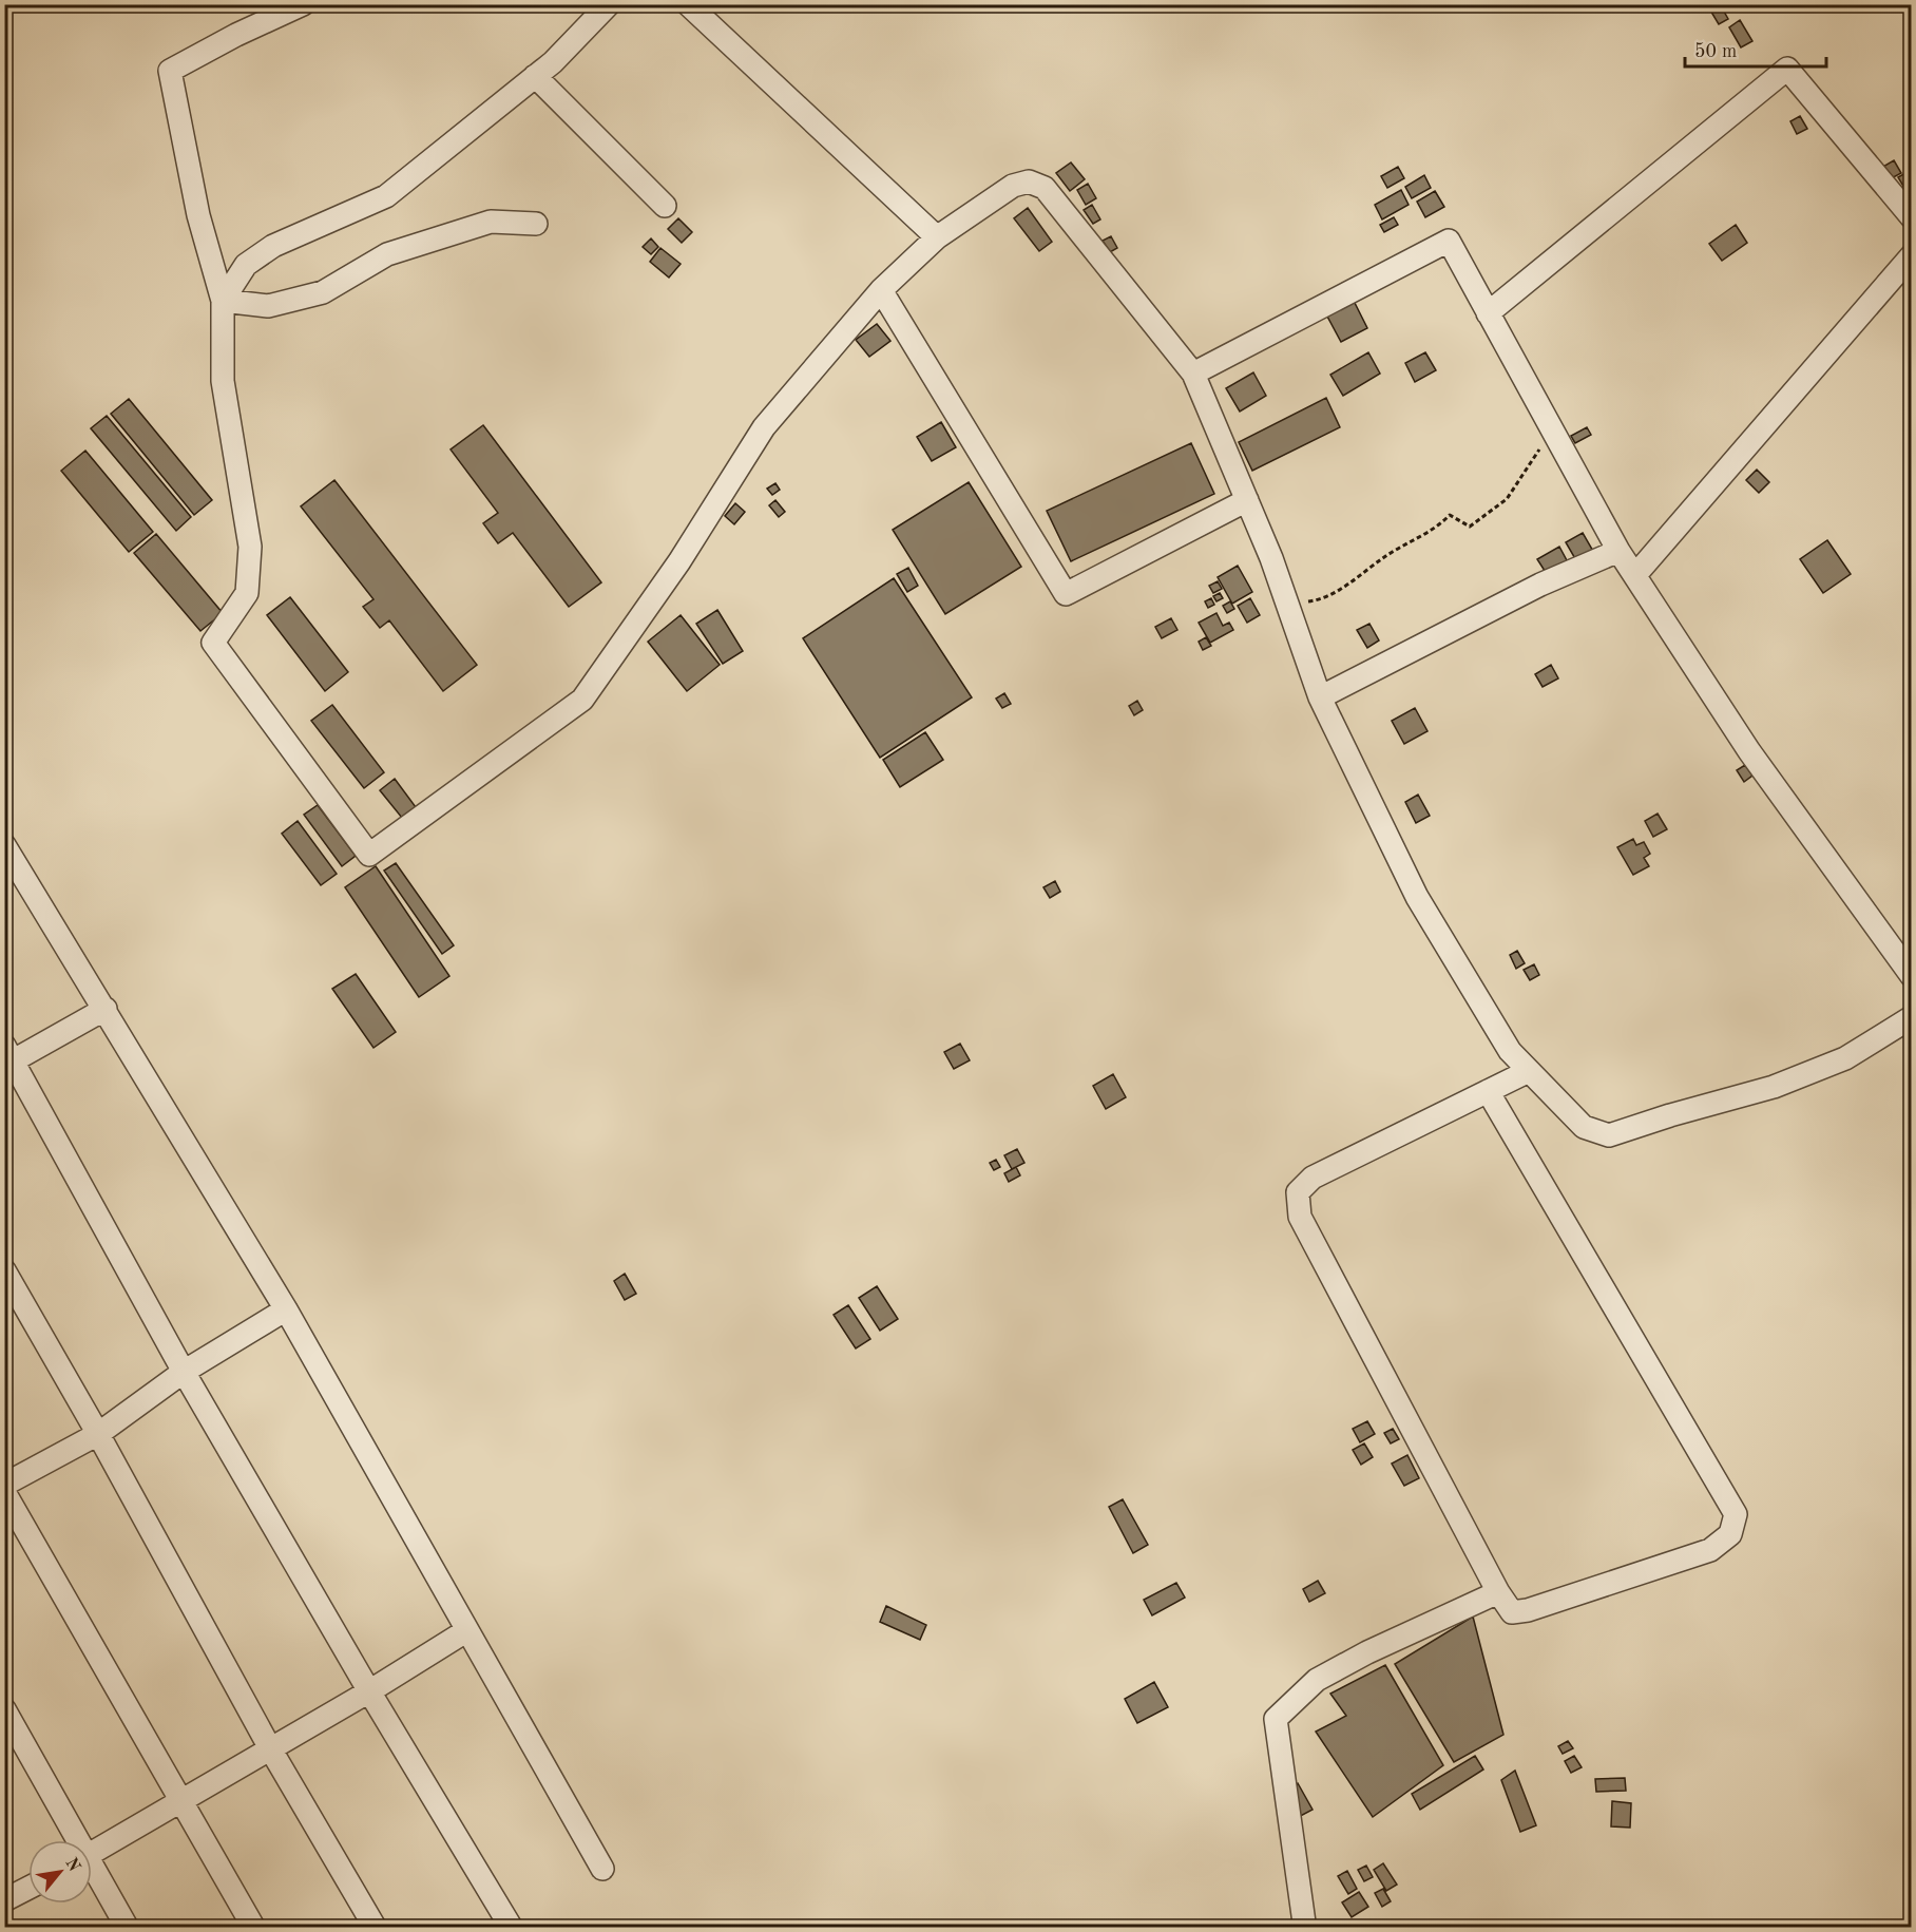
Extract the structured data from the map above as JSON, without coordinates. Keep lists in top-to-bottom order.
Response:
{
  "scale_bar": "50 m",
  "north": "top right"
}
